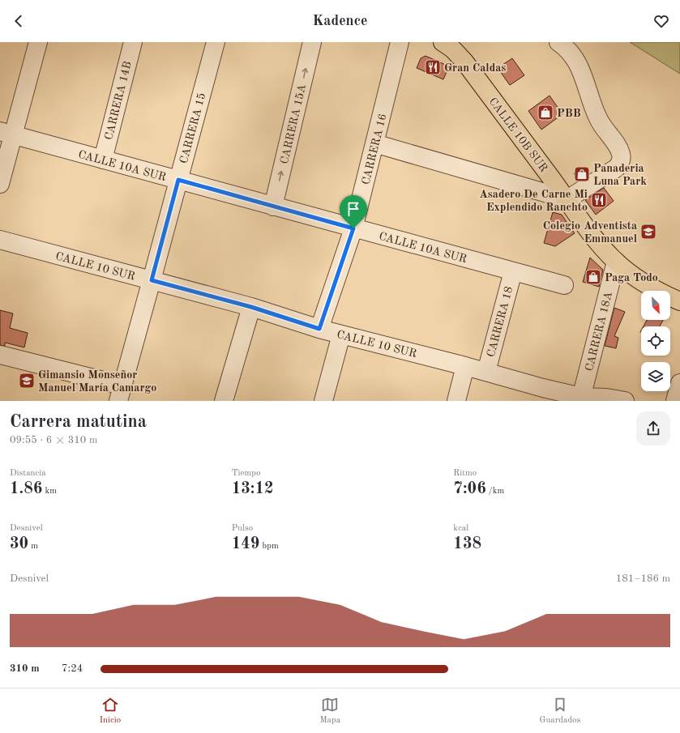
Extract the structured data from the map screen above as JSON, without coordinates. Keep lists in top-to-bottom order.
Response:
{
  "streets": {
    "main road": ["CALLE 10B SUR"],
    "street": [
      "CARRERA 14B",
      "CARRERA 15A",
      "CARRERA 15",
      "CARRERA 16",
      "CALLE 10A SUR",
      "CALLE 10 SUR",
      "CARRERA 18",
      "CARRERA 18A"
    ]
  },
  "crossings": [
    ["CARRERA 14B", "CALLE 10A SUR"],
    ["CARRERA 15A", "CALLE 10A SUR"],
    ["CARRERA 15", "CALLE 10A SUR"],
    ["CARRERA 15", "CALLE 10 SUR"],
    ["CALLE 10B SUR", "CARRERA 18A"],
    ["CARRERA 16", "CALLE 10A SUR"],
    ["CARRERA 16", "CALLE 10 SUR"],
    ["CALLE 10A SUR", "CARRERA 18"],
    ["CALLE 10 SUR", "CARRERA 18"],
    ["CALLE 10 SUR", "CARRERA 18A"]
  ],
  "one_way": ["CARRERA 15A"],
  "places": {
    "restaurant": ["Gran Caldas", "Asadero De Carne Mi Explendido Ranchto"],
    "shop": ["PBB", "Panaderia Luna Park", "Paga Todo"],
    "school or university": ["Colegio Adventista Emmanuel", "Gimansio Monseñor Manuel María Camargo"]
  },
  "north": "bottom right",
  "page": {
    "header": "Kadence",
    "heading": ["Carrera matutina", "09:55 · 6 × 310 m"],
    "stats": [
      ["Distancia", "1.86 km"],
      ["Tiempo", "13:12"],
      ["Ritmo", "7:06 /km"],
      ["Desnivel", "30 m"],
      ["Pulso", "149 bpm"],
      ["kcal", "138"]
    ],
    "chart": ["Desnivel", "181–186 m"],
    "list": [
      {
        "name": "310 m",
        "note": "7:24"
      }
    ],
    "tabs": ["Inicio", "Mapa", "Guardados"]
  }
}
